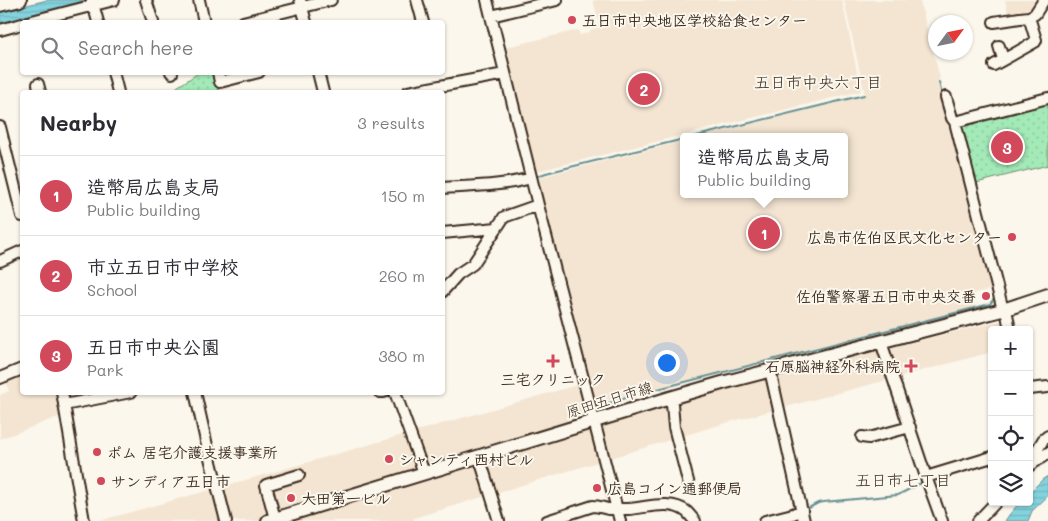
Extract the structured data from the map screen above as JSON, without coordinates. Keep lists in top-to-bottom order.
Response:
{
  "streets": {
    "main road": ["原田五日市線"]
  },
  "districts": ["五日市中央六丁目", "五日市七丁目"],
  "places": {
    "other": [
      "五日市中央地区学校給食センター",
      "広島市佐伯区民文化センター",
      "佐伯警察署五日市中央交番",
      "ポム 居宅介護支援事業所",
      "シャンティ西村ビル",
      "サンディア五日市",
      "広島コイン通郵便局",
      "大田第一ビル"
    ],
    "health": ["三宅クリニック", "石原脳神経外科病院"]
  },
  "north": "top right",
  "page": {
    "search": "Search here",
    "pins": ["2", "3", "1"],
    "heading": ["Nearby", "3 results"],
    "popup": ["造幣局広島支局", "Public building"],
    "list": [
      {
        "mark": "1",
        "name": "造幣局広島支局",
        "note": "Public building",
        "value": "150 m"
      },
      {
        "mark": "2",
        "name": "市立五日市中学校",
        "note": "School",
        "value": "260 m"
      },
      {
        "mark": "3",
        "name": "五日市中央公園",
        "note": "Park",
        "value": "380 m"
      }
    ],
    "map_buttons": ["+", "−"]
  }
}
